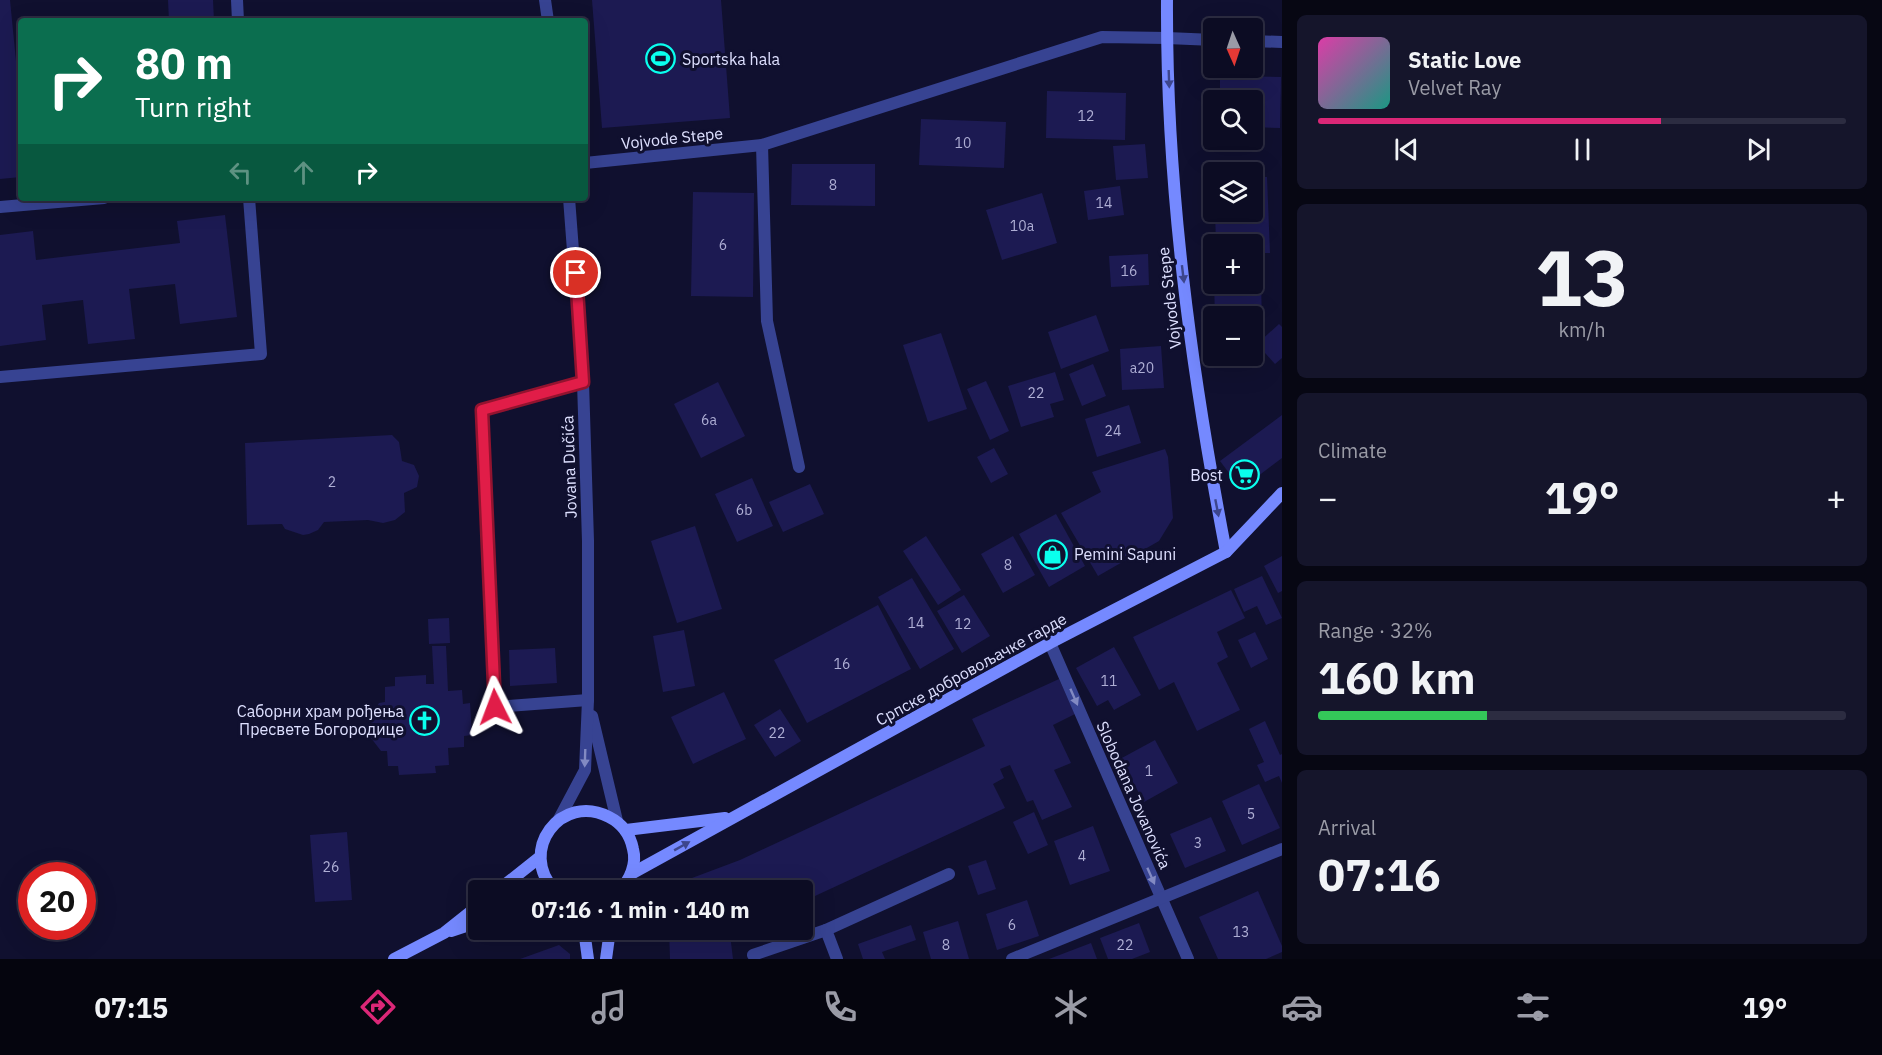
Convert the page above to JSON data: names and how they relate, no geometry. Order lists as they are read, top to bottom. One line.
{"streets":{"main road":["Vojvode Stepe","Српске добровољачке гарде"],"street":["Jovana Dučića","Slobodana Jovanovića"]},"crossings":[["Vojvode Stepe","Српске добровољачке гарде"],["Српске добровољачке гарде","Slobodana Jovanovića"]],"one_way":["Vojvode Stepe","Slobodana Jovanovića"],"places":{"sports":["Sportska hala"],"supermarket":["Bost"],"shop":["Pemini Sapuni"],"church":["Саборни храм рођења Пресвете Богородице"]},"house_numbers":["12","10","8","14","10a","6","16","a20","22","6a","24","2","6b","8","14","12","16","11","22","1","5","3","4","26","6","13","8","22"],"north":"bottom","page":{"map_buttons":["+","−"],"turn":["80 m","Turn right"],"song":["Static Love","Velvet Ray"],"tile":[["13","km/h"],"Climate",["Range · 32%","160 km"],["Arrival","07:16"]],"heat":["−","19°","+"],"limit":"20","trip":"07:16 · 1 min · 140 m","tabs":["07:15","19°"]}}
